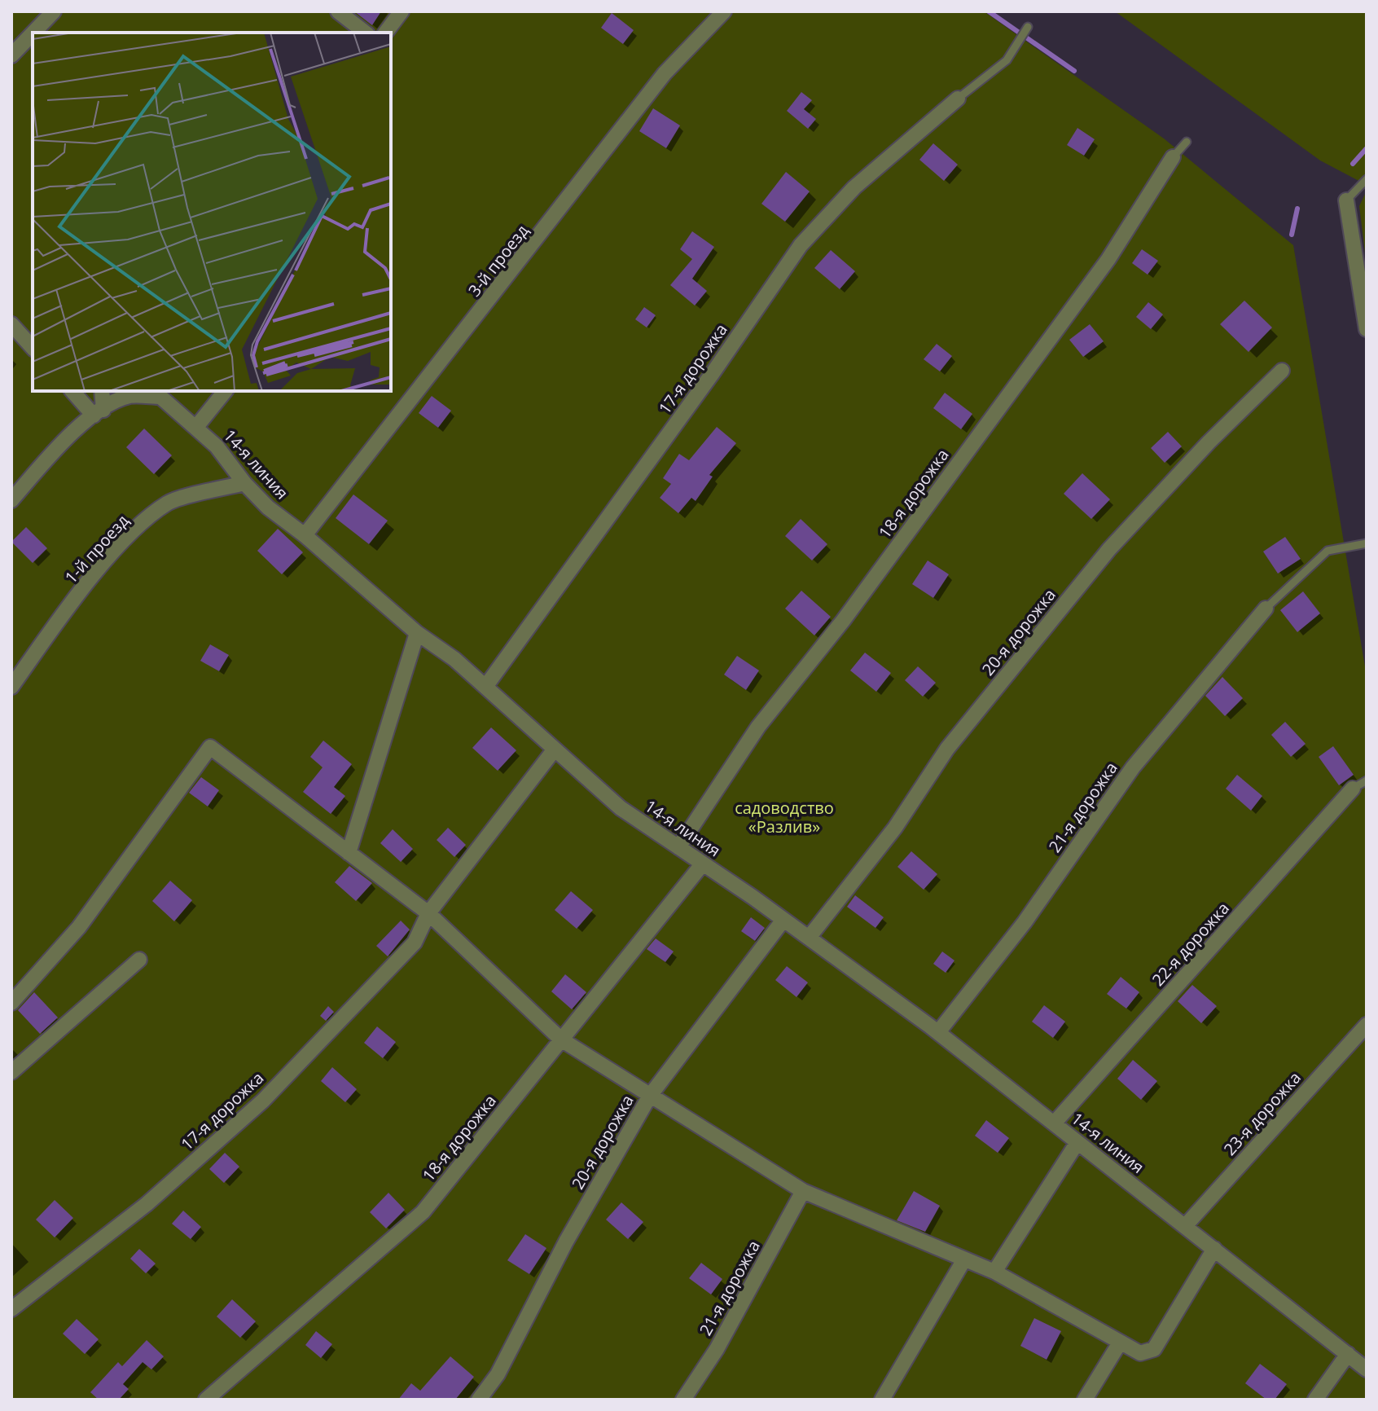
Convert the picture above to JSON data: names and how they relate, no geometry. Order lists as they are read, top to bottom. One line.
{"streets":{"street":["3-й проезд","17-я дорожка","14-я линия","18-я дорожка","1-й проезд","20-я дорожка","21-я дорожка","22-я дорожка","23-я дорожка"]},"crossings":[["3-й проезд","14-я линия"],["17-я дорожка","14-я линия"],["14-я линия","18-я дорожка"],["14-я линия","1-й проезд"],["14-я линия","20-я дорожка"],["14-я линия","21-я дорожка"],["14-я линия","22-я дорожка"],["14-я линия","23-я дорожка"]],"parks":["садоводство «Разлив»"]}
